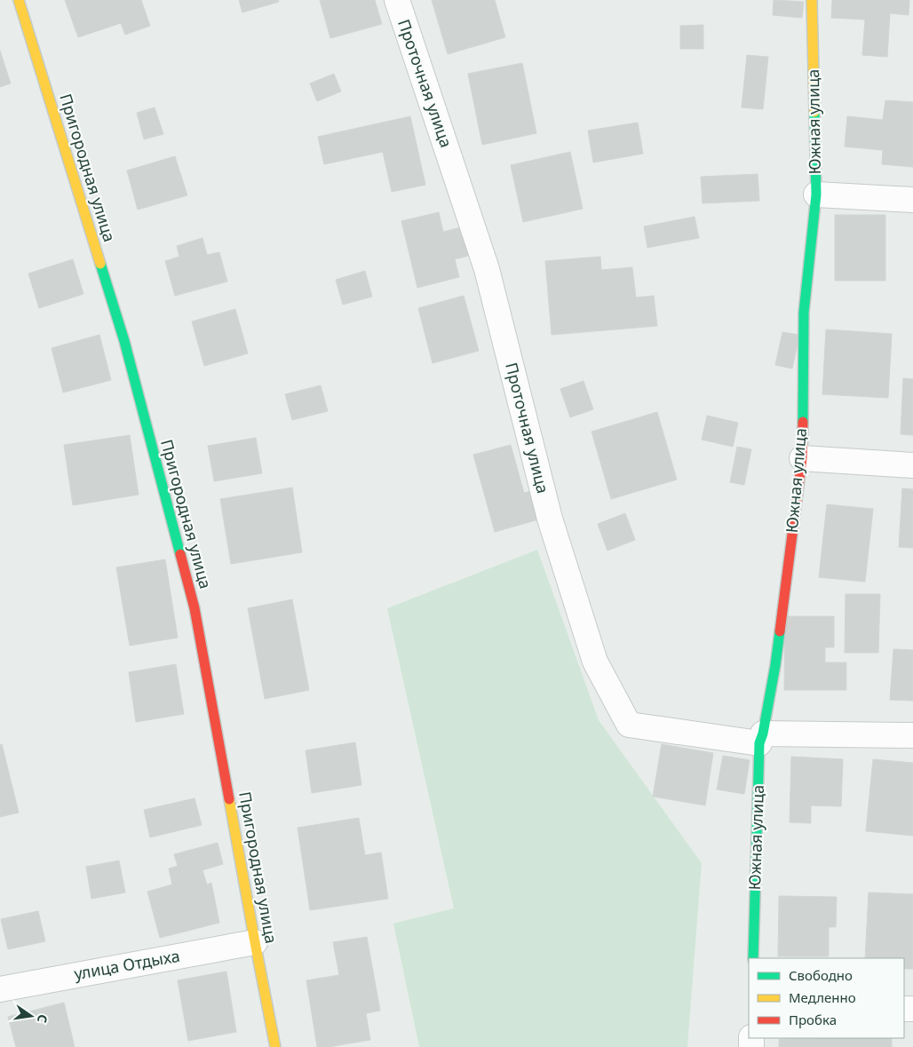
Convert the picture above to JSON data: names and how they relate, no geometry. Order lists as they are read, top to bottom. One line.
{"streets":{"street":["Проточная улица","Южная улица","Пригородная улица","улица Отдыха"]},"crossings":[["Проточная улица","Южная улица"],["Пригородная улица","улица Отдыха"]],"legend":["Свободно","Медленно","Пробка"],"north":"right"}
